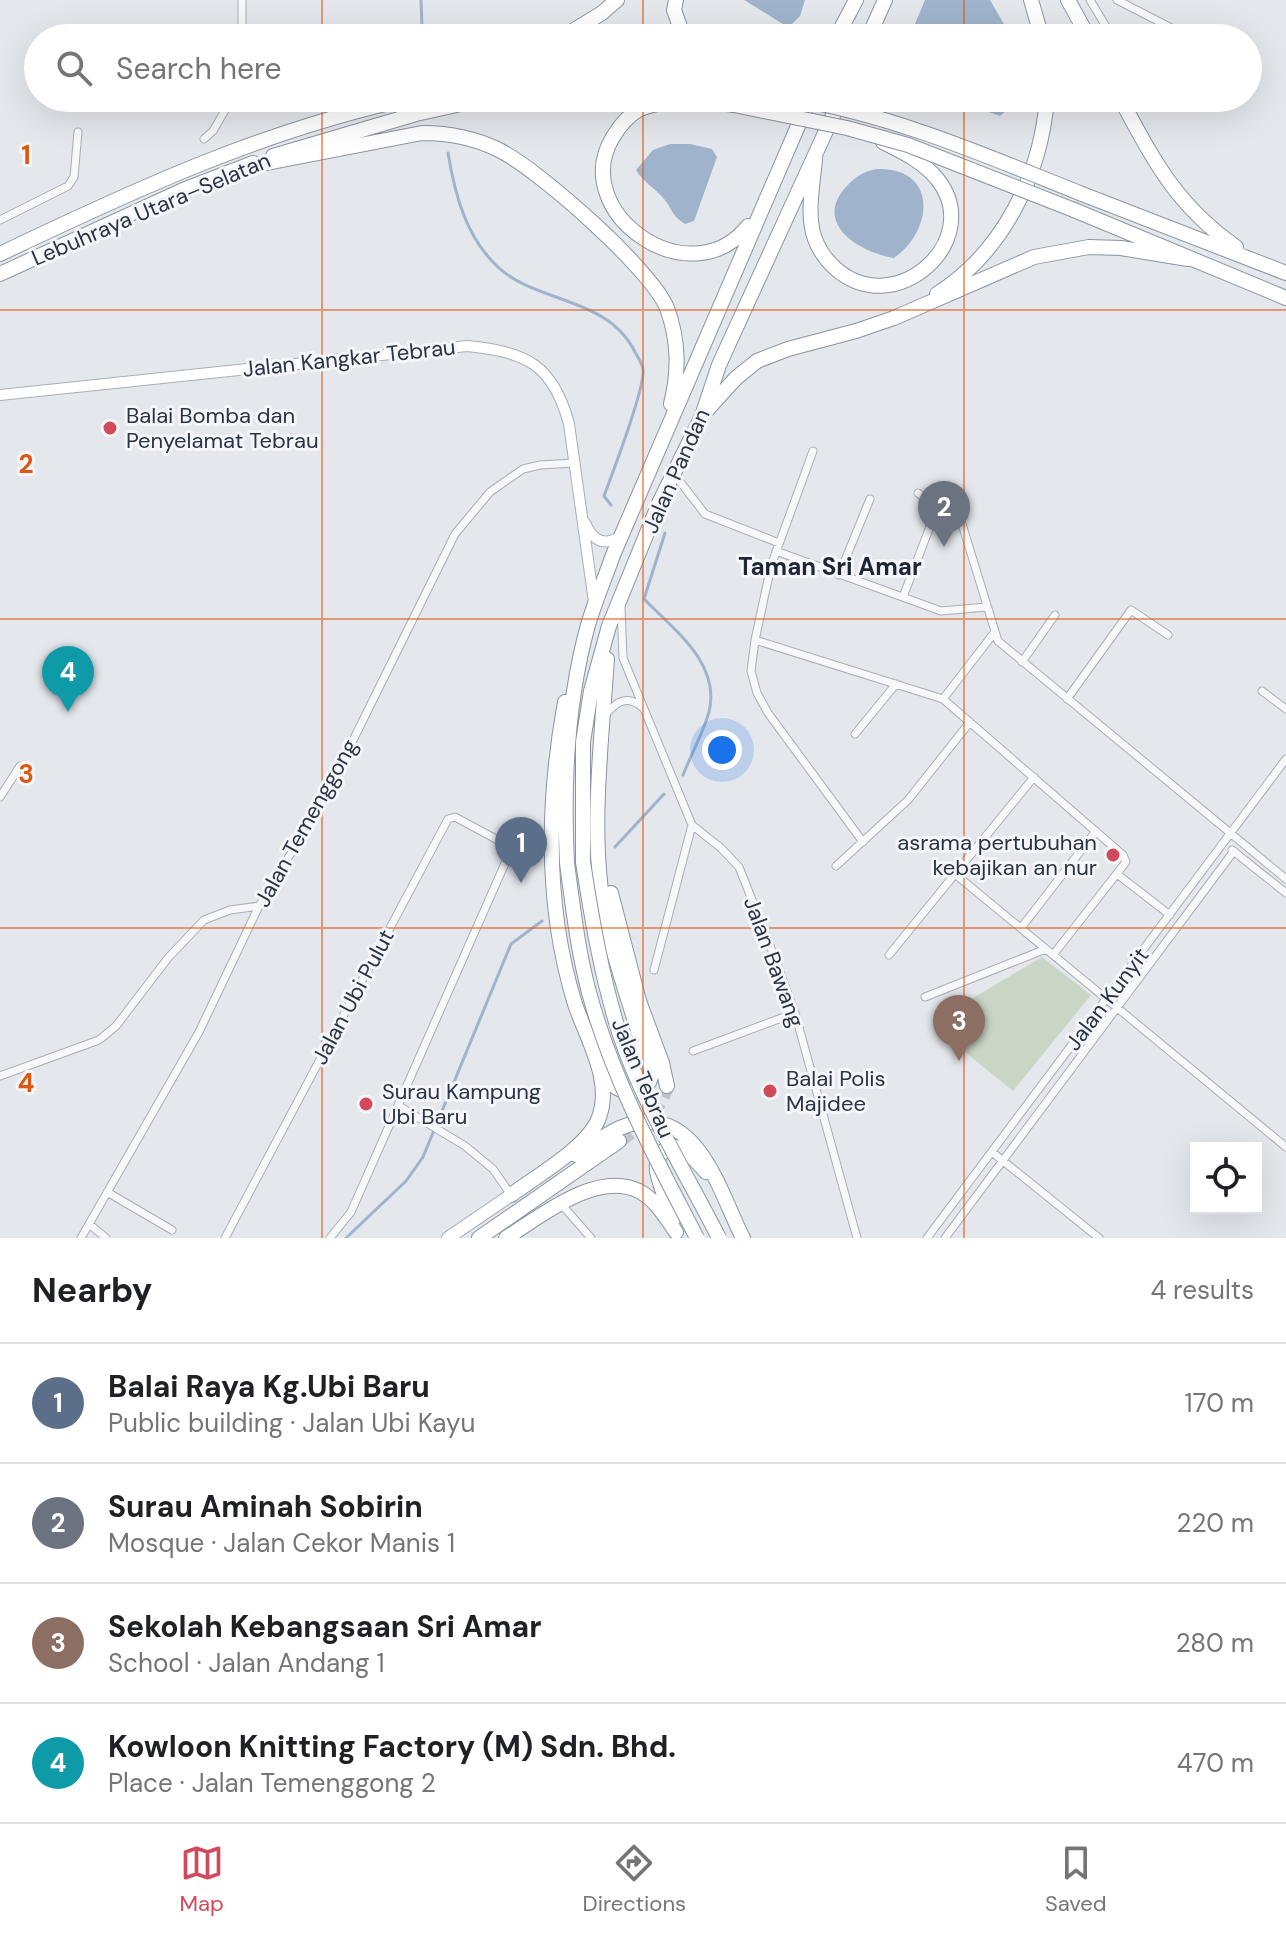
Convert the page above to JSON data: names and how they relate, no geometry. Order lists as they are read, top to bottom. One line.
{"streets":{"highway":["Lebuhraya Utara–Selatan","Jalan Pandan","Jalan Tebrau"],"street":["Jalan Kangkar Tebrau","Jalan Temenggong","Jalan Bawang","Jalan Ubi Pulut","Jalan Kunyit"]},"crossings":[["Jalan Kangkar Tebrau","Jalan Pandan"],["Jalan Kangkar Tebrau","Jalan Temenggong"],["Jalan Pandan","Jalan Bawang"],["Jalan Pandan","Jalan Tebrau"]],"districts":["Taman Sri Amar"],"places":["Balai Bomba dan Penyelamat Tebrau","asrama pertubuhan kebajikan an nur","Balai Polis Majidee","Surau Kampung Ubi Baru"],"page":{"search":"Search here","pins":["2","4","1","3"],"heading":["Nearby","4 results"],"list":[{"mark":"1","name":"Balai Raya Kg.Ubi Baru","note":"Public building · Jalan Ubi Kayu","value":"170 m"},{"mark":"2","name":"Surau Aminah Sobirin","note":"Mosque · Jalan Cekor Manis 1","value":"220 m"},{"mark":"3","name":"Sekolah Kebangsaan Sri Amar","note":"School · Jalan Andang 1","value":"280 m"},{"mark":"4","name":"Kowloon Knitting Factory (M) Sdn. Bhd.","note":"Place · Jalan Temenggong 2","value":"470 m"}],"nav":["Map","Directions","Saved"]},"grid":{"rows":["1","2","3","4"]}}
